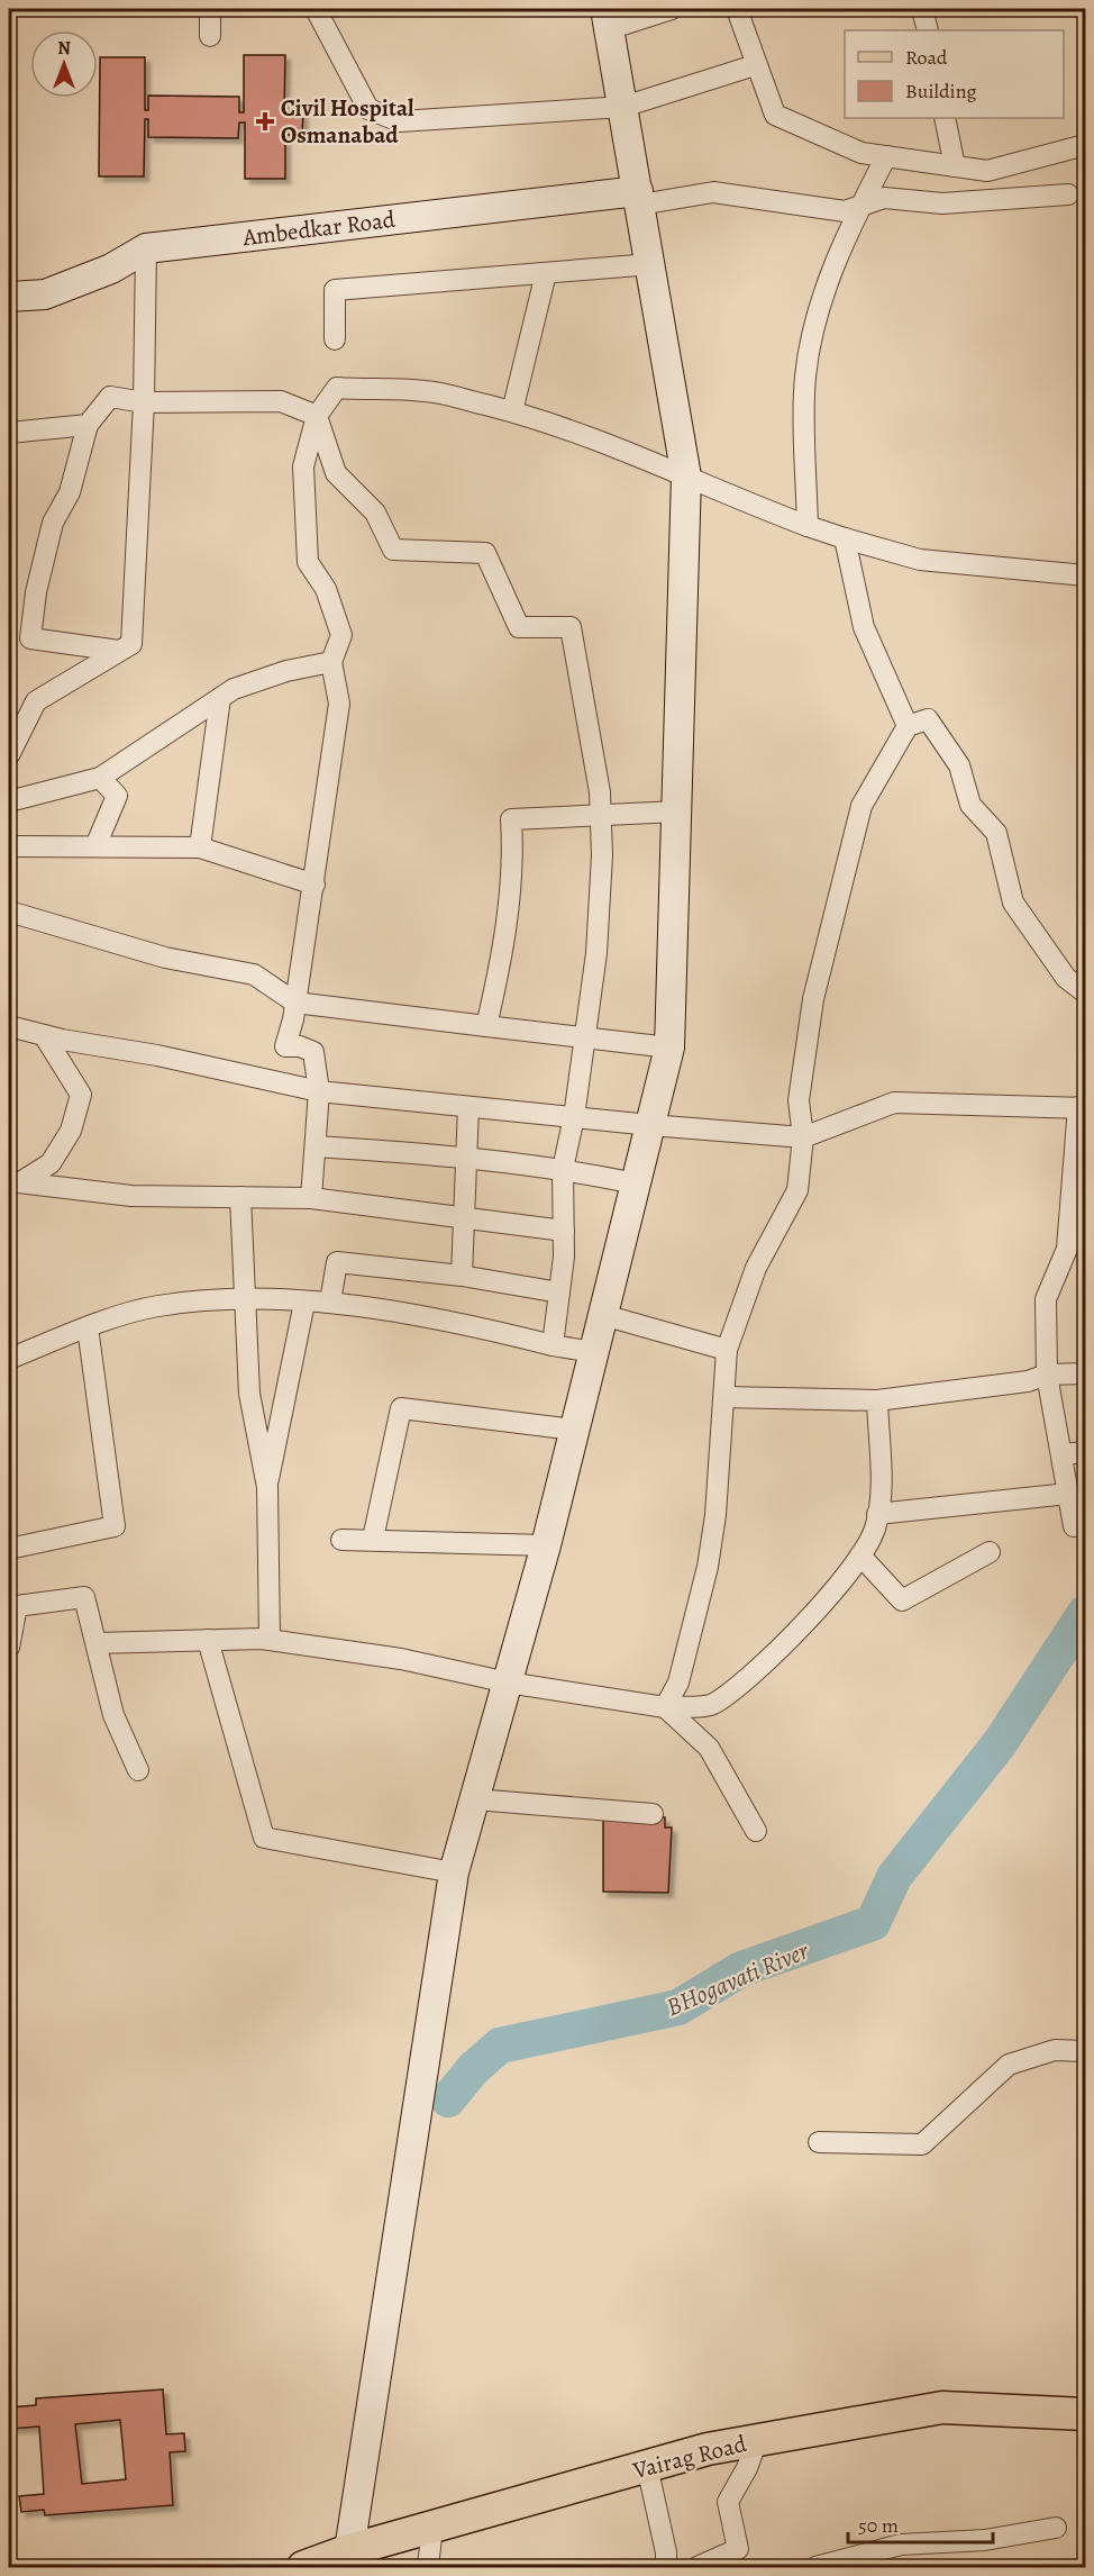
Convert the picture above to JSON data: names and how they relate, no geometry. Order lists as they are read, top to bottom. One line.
{"streets":{"main road":["Vairag Road"],"street":["Ambedkar Road"]},"water":["BHogavati River"],"places":{"health":["Civil Hospital Osmanabad"]},"legend":["Road","Building"],"scale_bar":"50 m","north":"top"}
